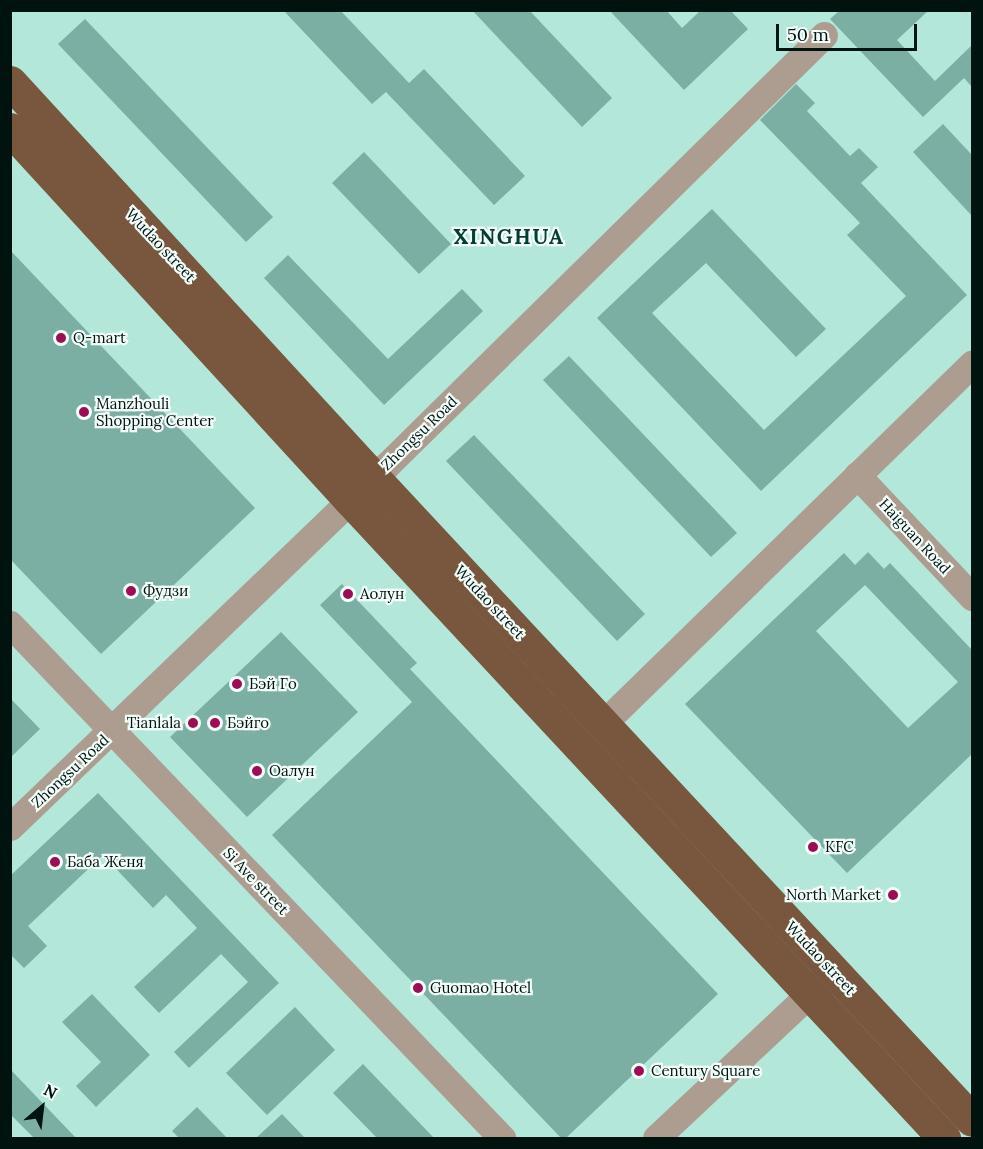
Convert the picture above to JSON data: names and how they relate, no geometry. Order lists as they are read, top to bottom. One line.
{"streets":{"highway":["Wudao street"],"street":["Zhongsu Road","Haiguan Road","Si Ave street"]},"crossings":[["Wudao street","Zhongsu Road"],["Zhongsu Road","Si Ave street"]],"districts":["XINGHUA"],"places":["Q-mart","Manzhouli Shopping Center","Фудзи","Аолун","Бэй Го","Tianlala","Бэйго","Оалун","KFC","Баба Женя","North Market","Guomao Hotel","Century Square"],"scale_bar":"50 m","north":"top right"}
